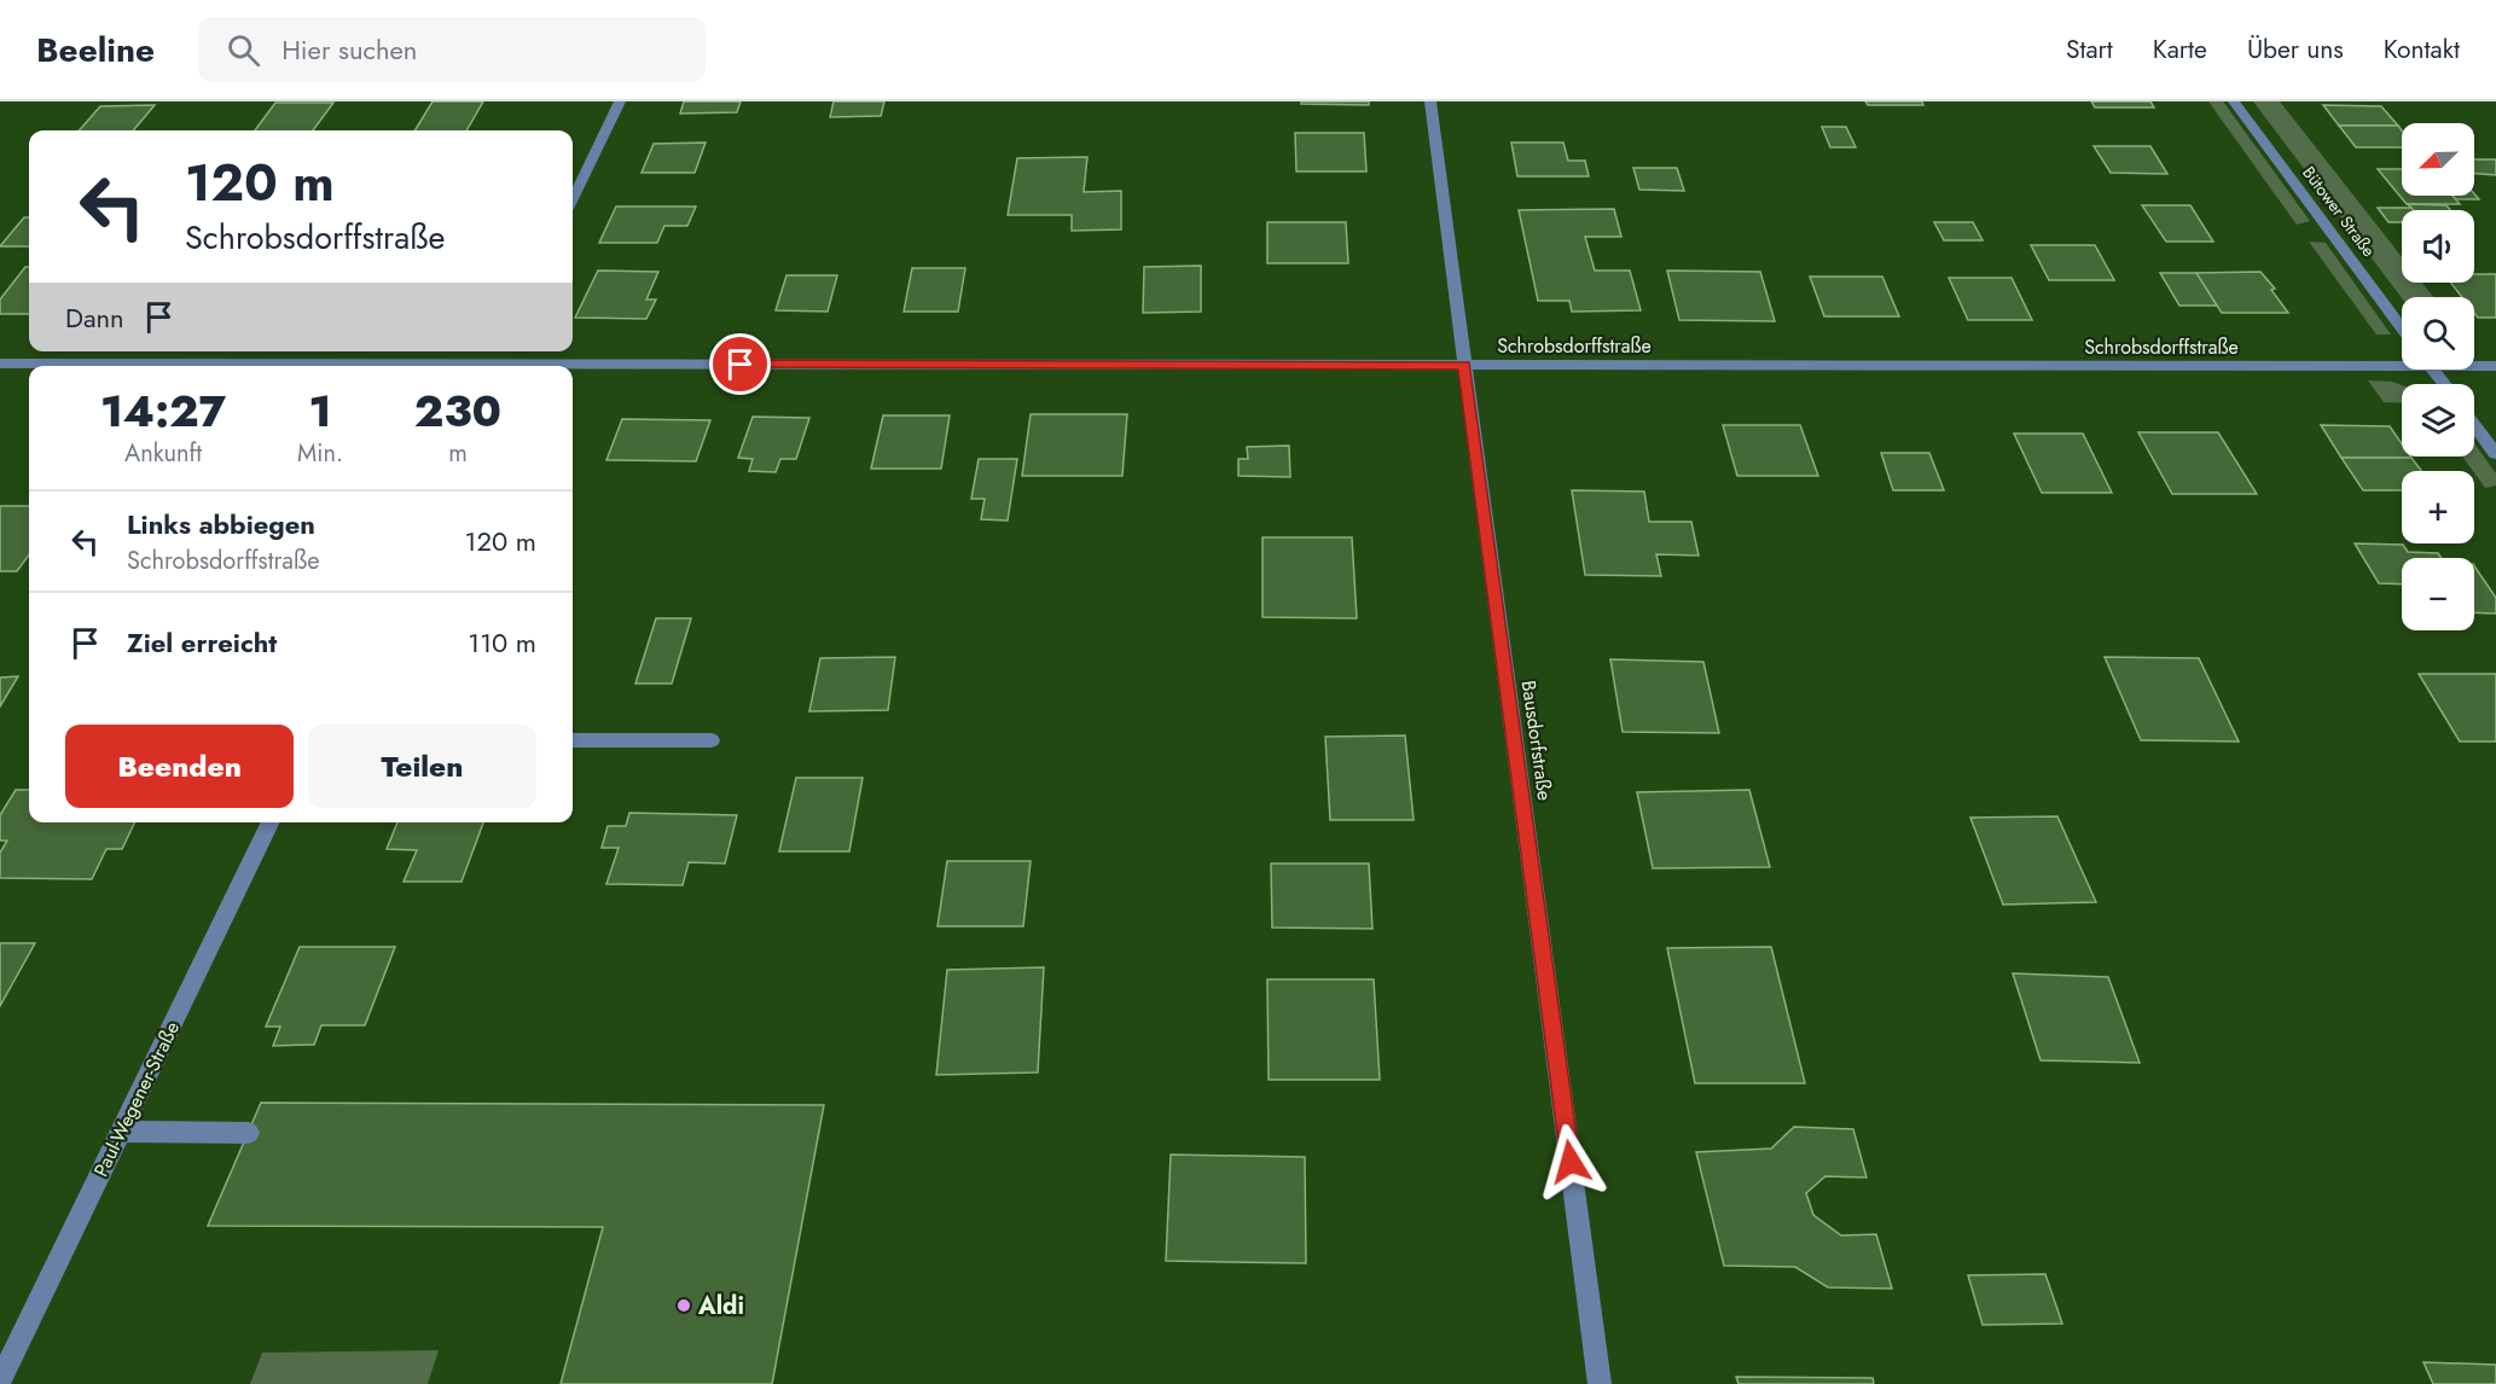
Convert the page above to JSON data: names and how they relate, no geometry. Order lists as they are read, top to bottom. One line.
{"streets":{"street":["Bütower Straße","Schrobsdorffstraße","Bausdorfstraße","Paul-Wegener-Straße"]},"crossings":[["Schrobsdorffstraße","Bausdorfstraße"]],"places":["Aldi"],"north":"bottom left","page":{"header":"Beeline","search":"Hier suchen","nav":["Start","Karte","Über uns","Kontakt"],"map_buttons":["+","−"],"turn":["120 m","Schrobsdorffstraße"],"then":"Dann","eta":["14:27","Ankunft","1","Min.","230","m"],"list":[{"name":"Links abbiegen","note":"Schrobsdorffstraße","value":"120 m"},{"name":"Ziel erreicht","value":"110 m"}],"buttons":["Beenden","Teilen"]}}
